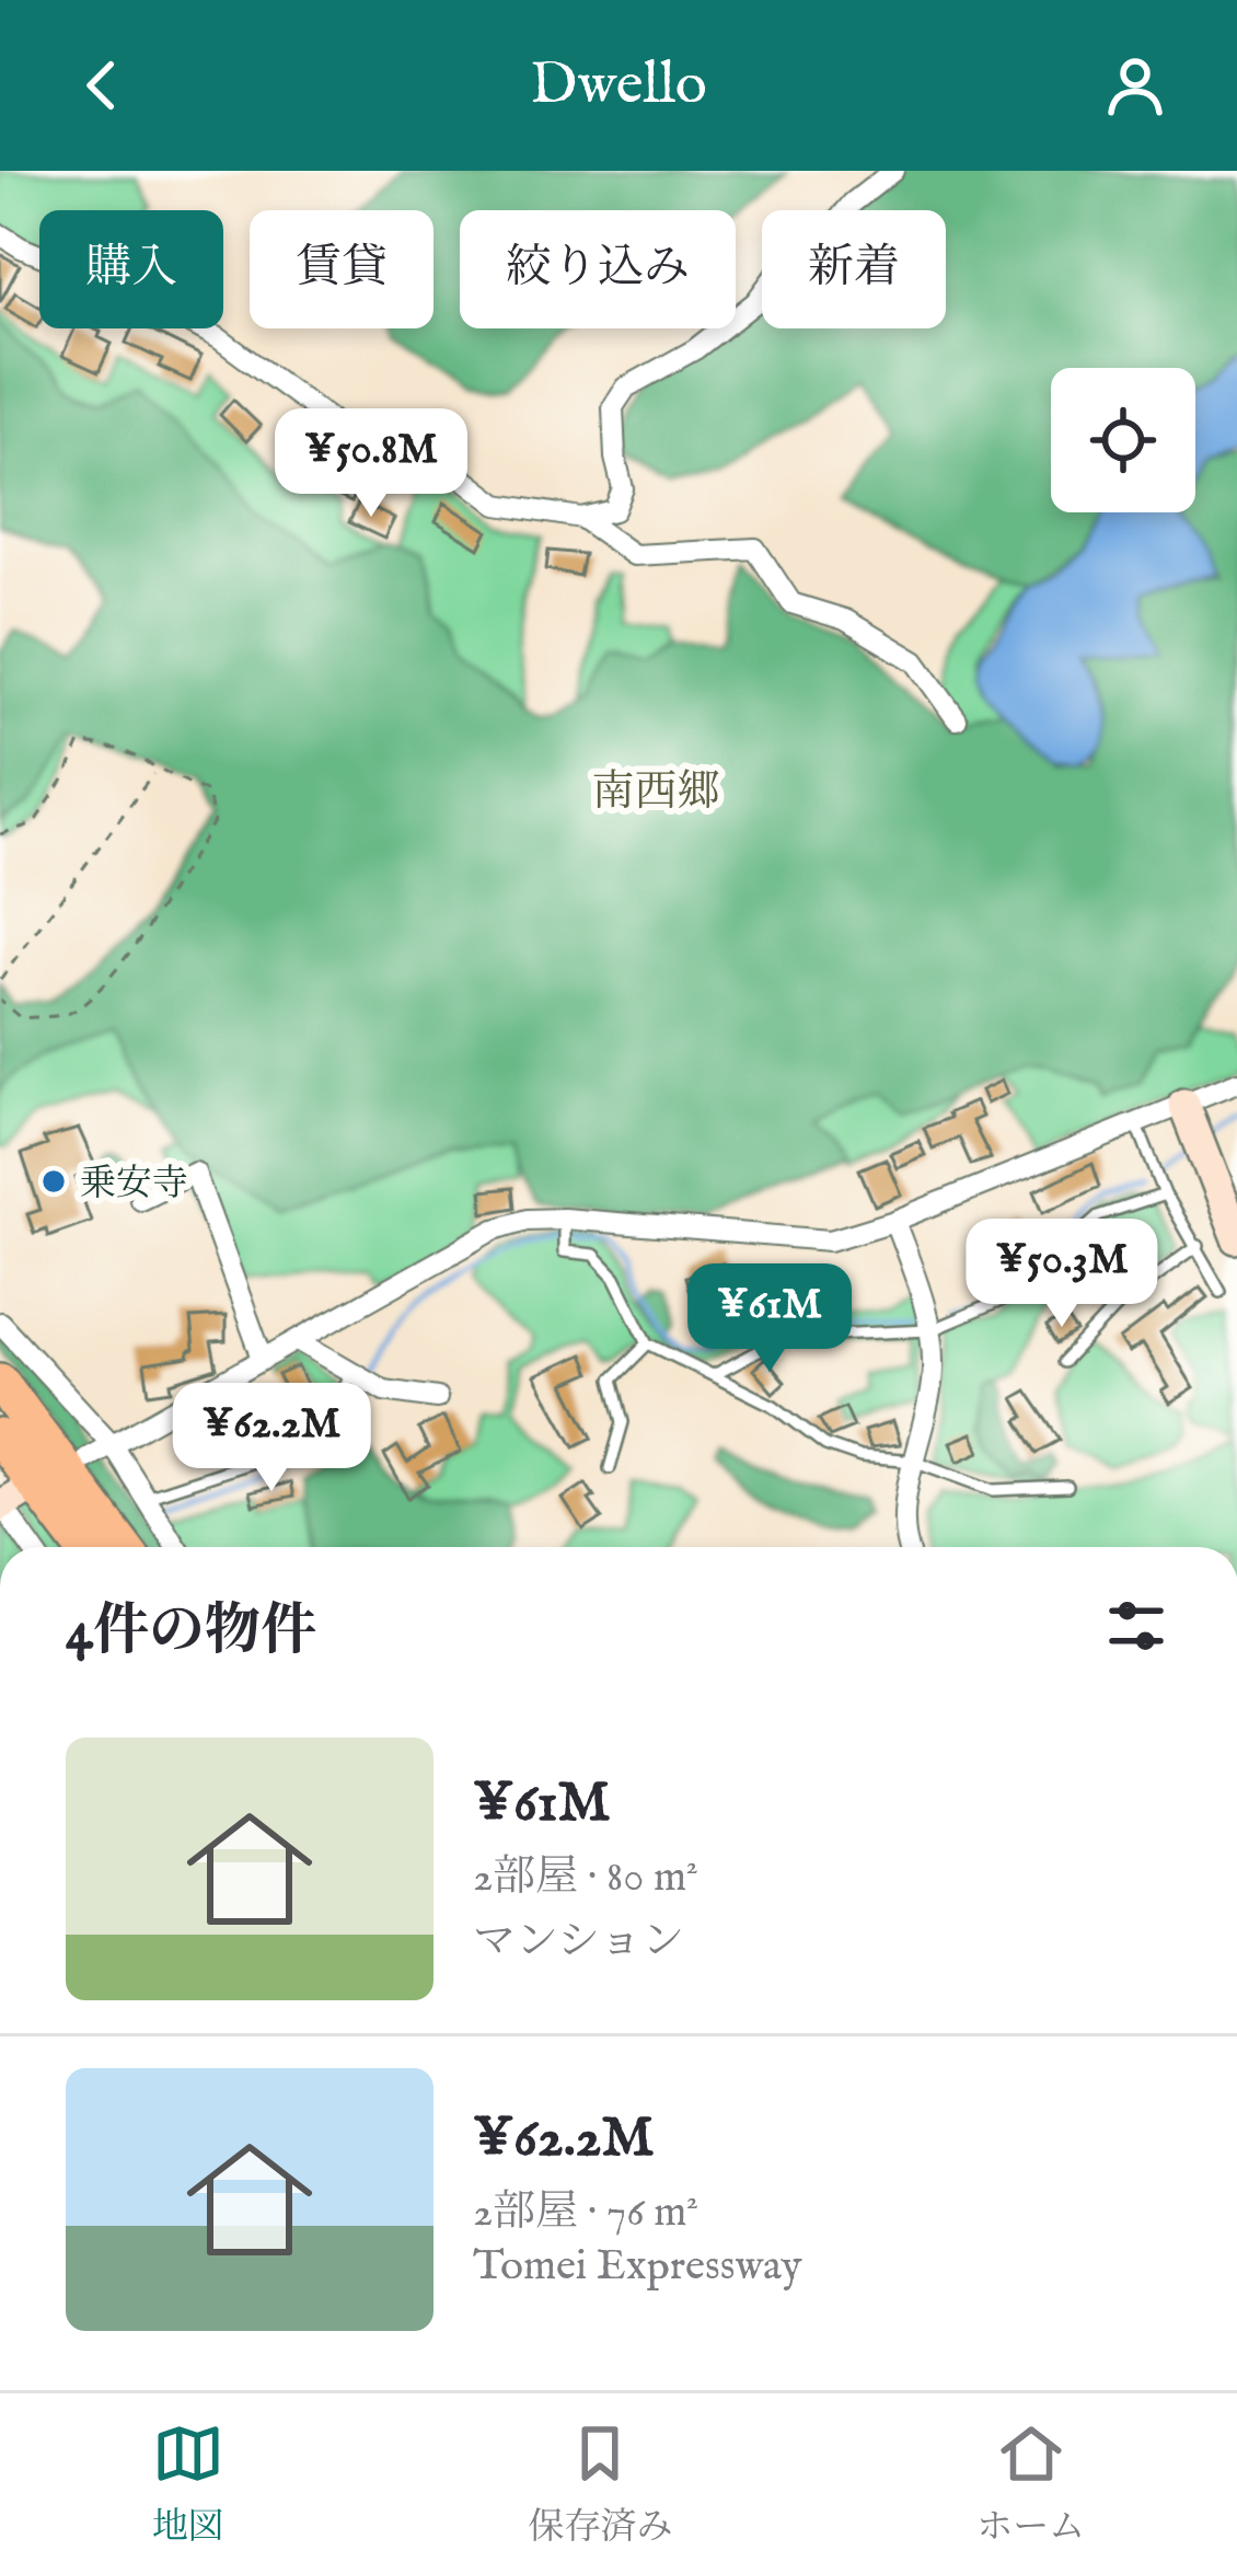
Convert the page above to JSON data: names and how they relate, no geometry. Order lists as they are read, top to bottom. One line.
{"districts":["南西郷"],"places":["乗安寺"],"page":{"header":"Dwello","chip":["購入","賃貸","絞り込み","新着"],"price":["¥50.8M","¥50.3M","¥61M","¥62.2M"],"heading":"4件の物件","list":[{"name":"¥61M","note":"2部屋 · 80 m² · マンション"},{"name":"¥62.2M","note":"2部屋 · 76 m² · Tomei Expressway"}],"tabs":["地図","保存済み","ホーム"]}}
